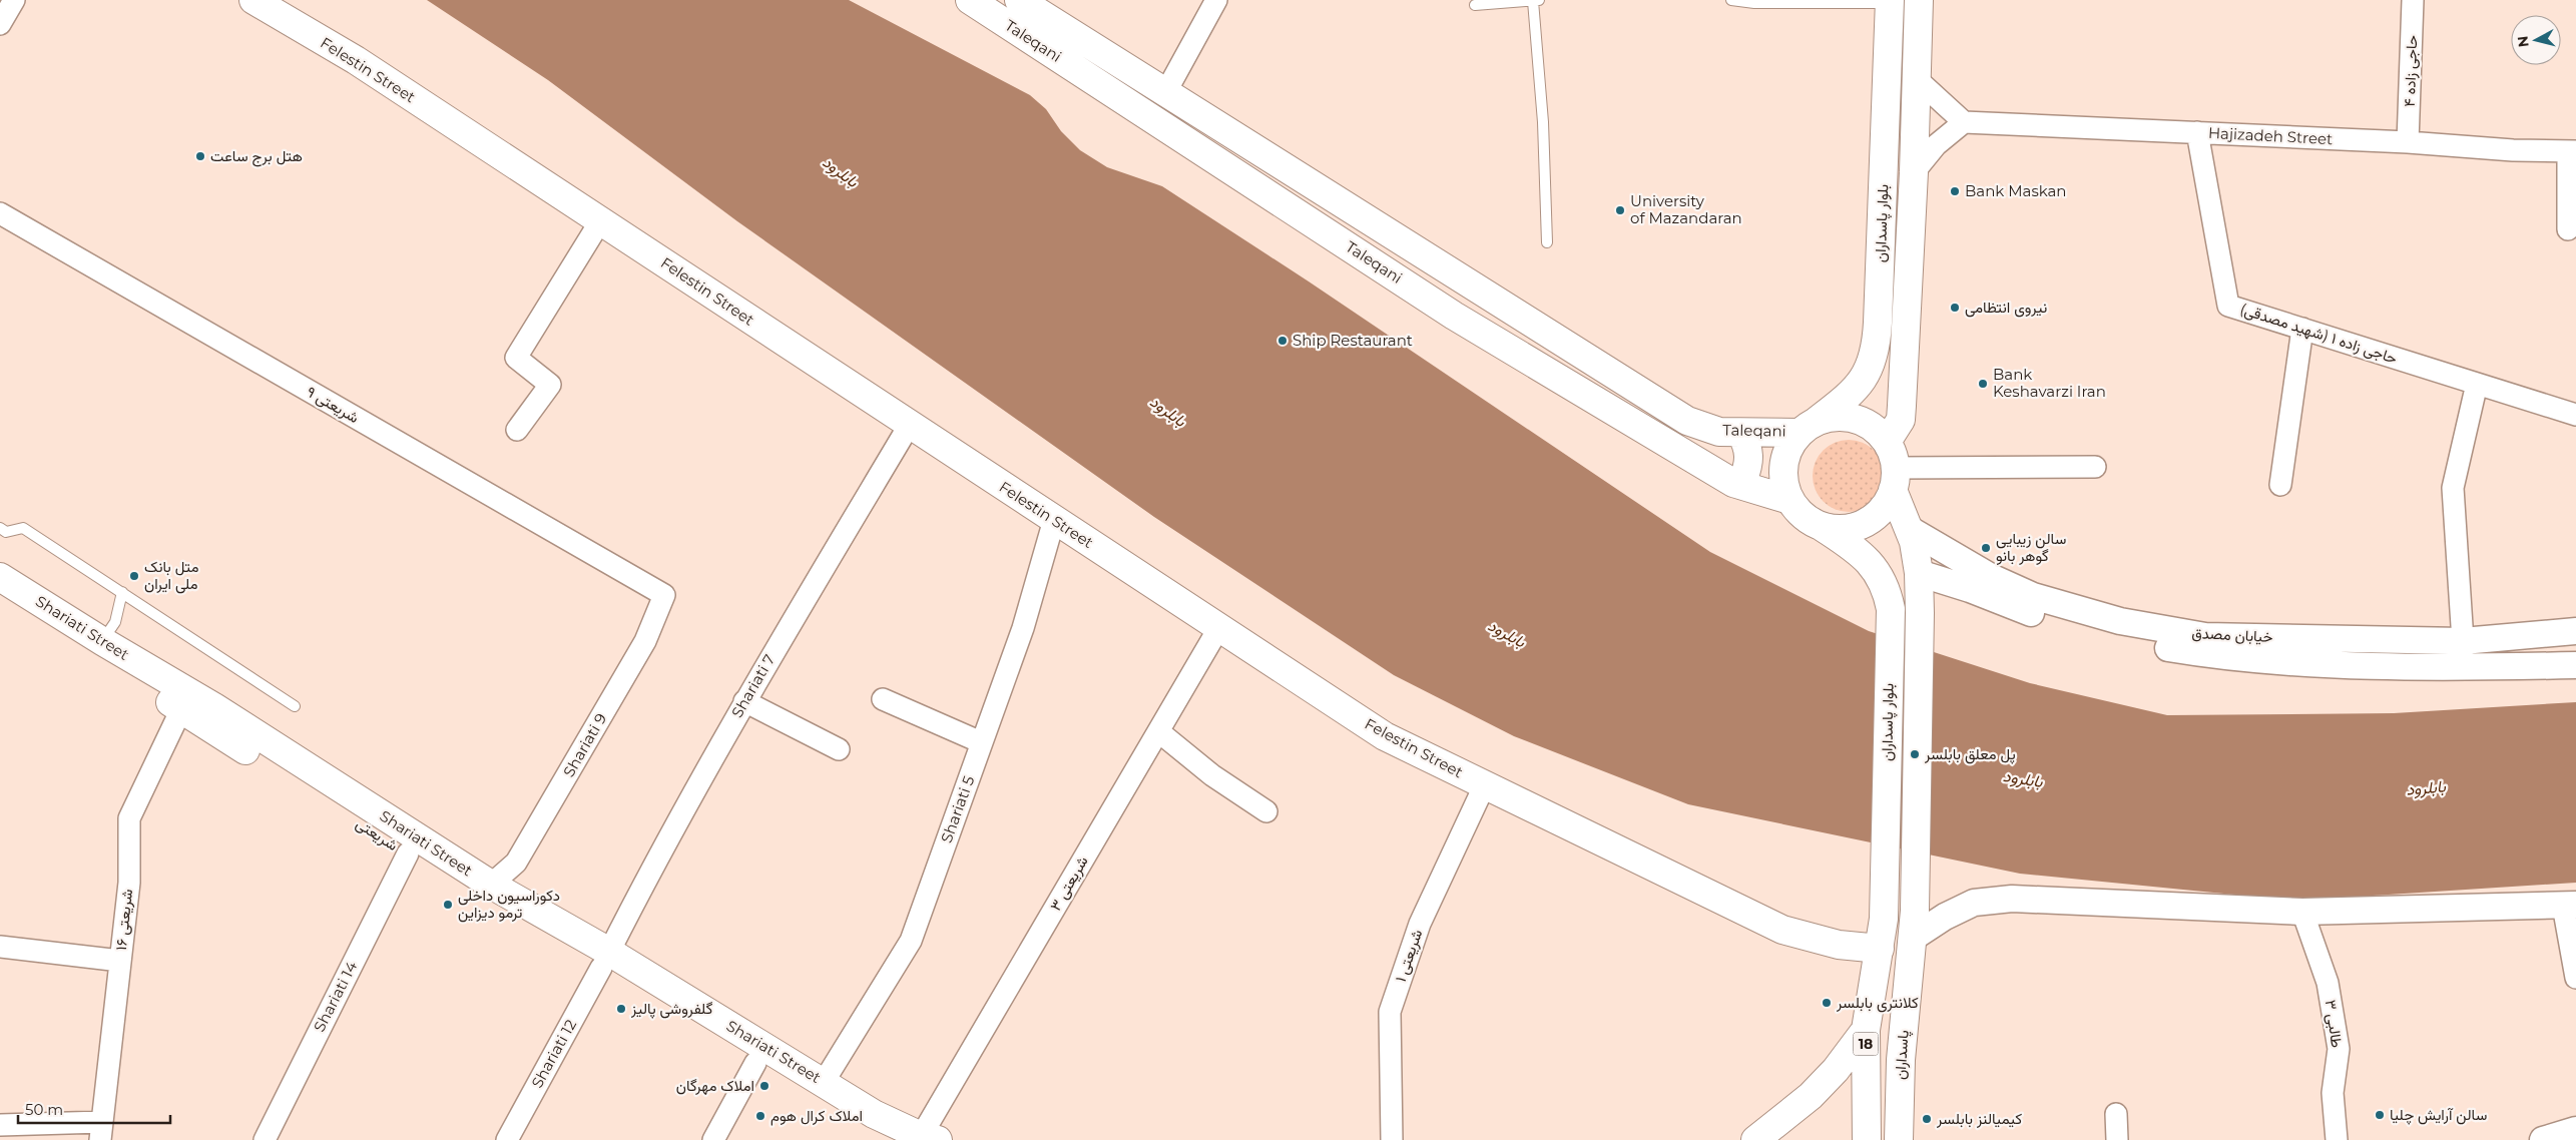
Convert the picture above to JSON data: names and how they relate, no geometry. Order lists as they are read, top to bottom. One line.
{"streets":{"main road":["Taleqani","Felestin Street","بلوار پاسداران","Shariati Street","شریعتی","18","پاسداران"],"street":["حاجی زاده ۴","Hajizadeh Street","حاجی زاده ۱ (شهید مصدقی)","خیابان مصدق","Shariati 7","Shariati 9","Shariati 5","شریعتی ۳","شریعتی ۱۶","شریعتی ۱","Shariati 14","طالبی ۳","Shariati 12"]},"crossings":[["Taleqani","بلوار پاسداران"],["Felestin Street","بلوار پاسداران"],["Felestin Street","Shariati 7"],["Felestin Street","Shariati 5"],["Felestin Street","شریعتی ۳"],["Felestin Street","شریعتی ۱"],["Felestin Street","18"],["حاجی زاده ۴","Hajizadeh Street"],["Hajizadeh Street","حاجی زاده ۱ (شهید مصدقی)"],["بلوار پاسداران","خیابان مصدق"],["بلوار پاسداران","18"],["بلوار پاسداران","پاسداران"],["Shariati Street","Shariati 7"],["Shariati Street","Shariati 9"],["Shariati Street","Shariati 5"],["Shariati Street","شریعتی"],["Shariati Street","شریعتی ۳"],["Shariati Street","Shariati 12"],["Shariati 7","شریعتی"],["Shariati 7","Shariati 12"],["شریعتی","شریعتی ۱۶"],["شریعتی","Shariati 14"],["شریعتی","Shariati 12"]],"water":["بابلرود"],"places":["هتل برج ساعت","Bank Maskan","University of Mazandaran","نیروی انتظامی","Ship Restaurant","Bank Keshavarzi Iran","سالن زیبایی گوهر بانو","متل بانک ملی ایران","پل معلق بابلسر","دکوراسیون داخلی ترمو دیزاین","کلانتری بابلسر","گلفروشی پالیز","املاک مهرگان","سالن آرایش چلیا","املاک کرال هوم","کیمیالنز بابلسر"],"scale_bar":"50 m","north":"left"}
